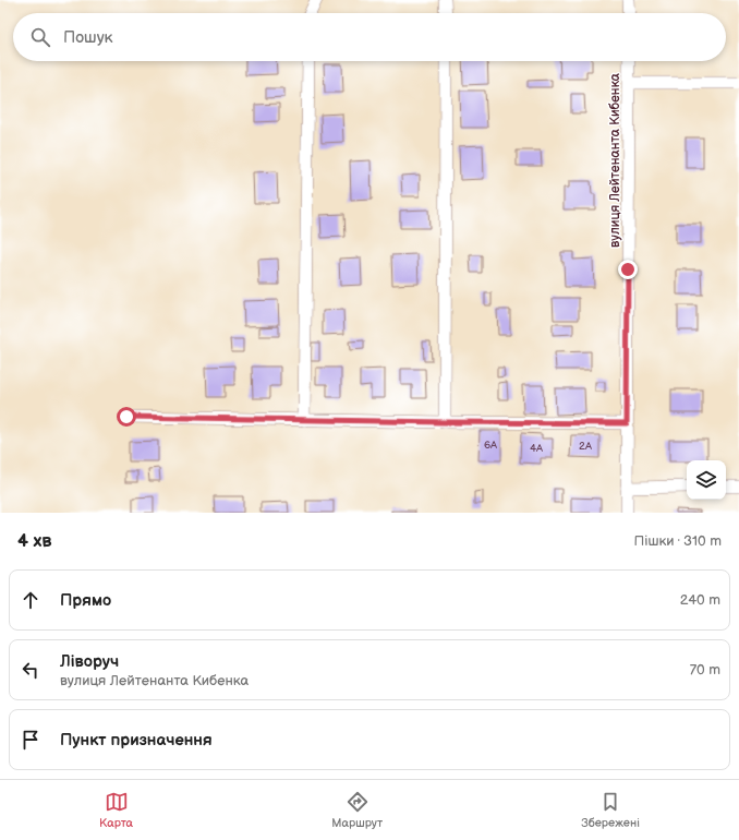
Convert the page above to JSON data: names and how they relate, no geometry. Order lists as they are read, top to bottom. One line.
{"streets":{"street":["вулиця Лейтенанта Кибенка"]},"house_numbers":["6А","2А","4А"],"page":{"search":"Пошук","heading":["4 хв","Пішки · 310 m"],"list":[["Прямо","240 m"],["Ліворуч","вулиця Лейтенанта Кибенка","70 m"],"Пункт призначення"],"nav":["Карта","Маршрут","Збережені"]}}
